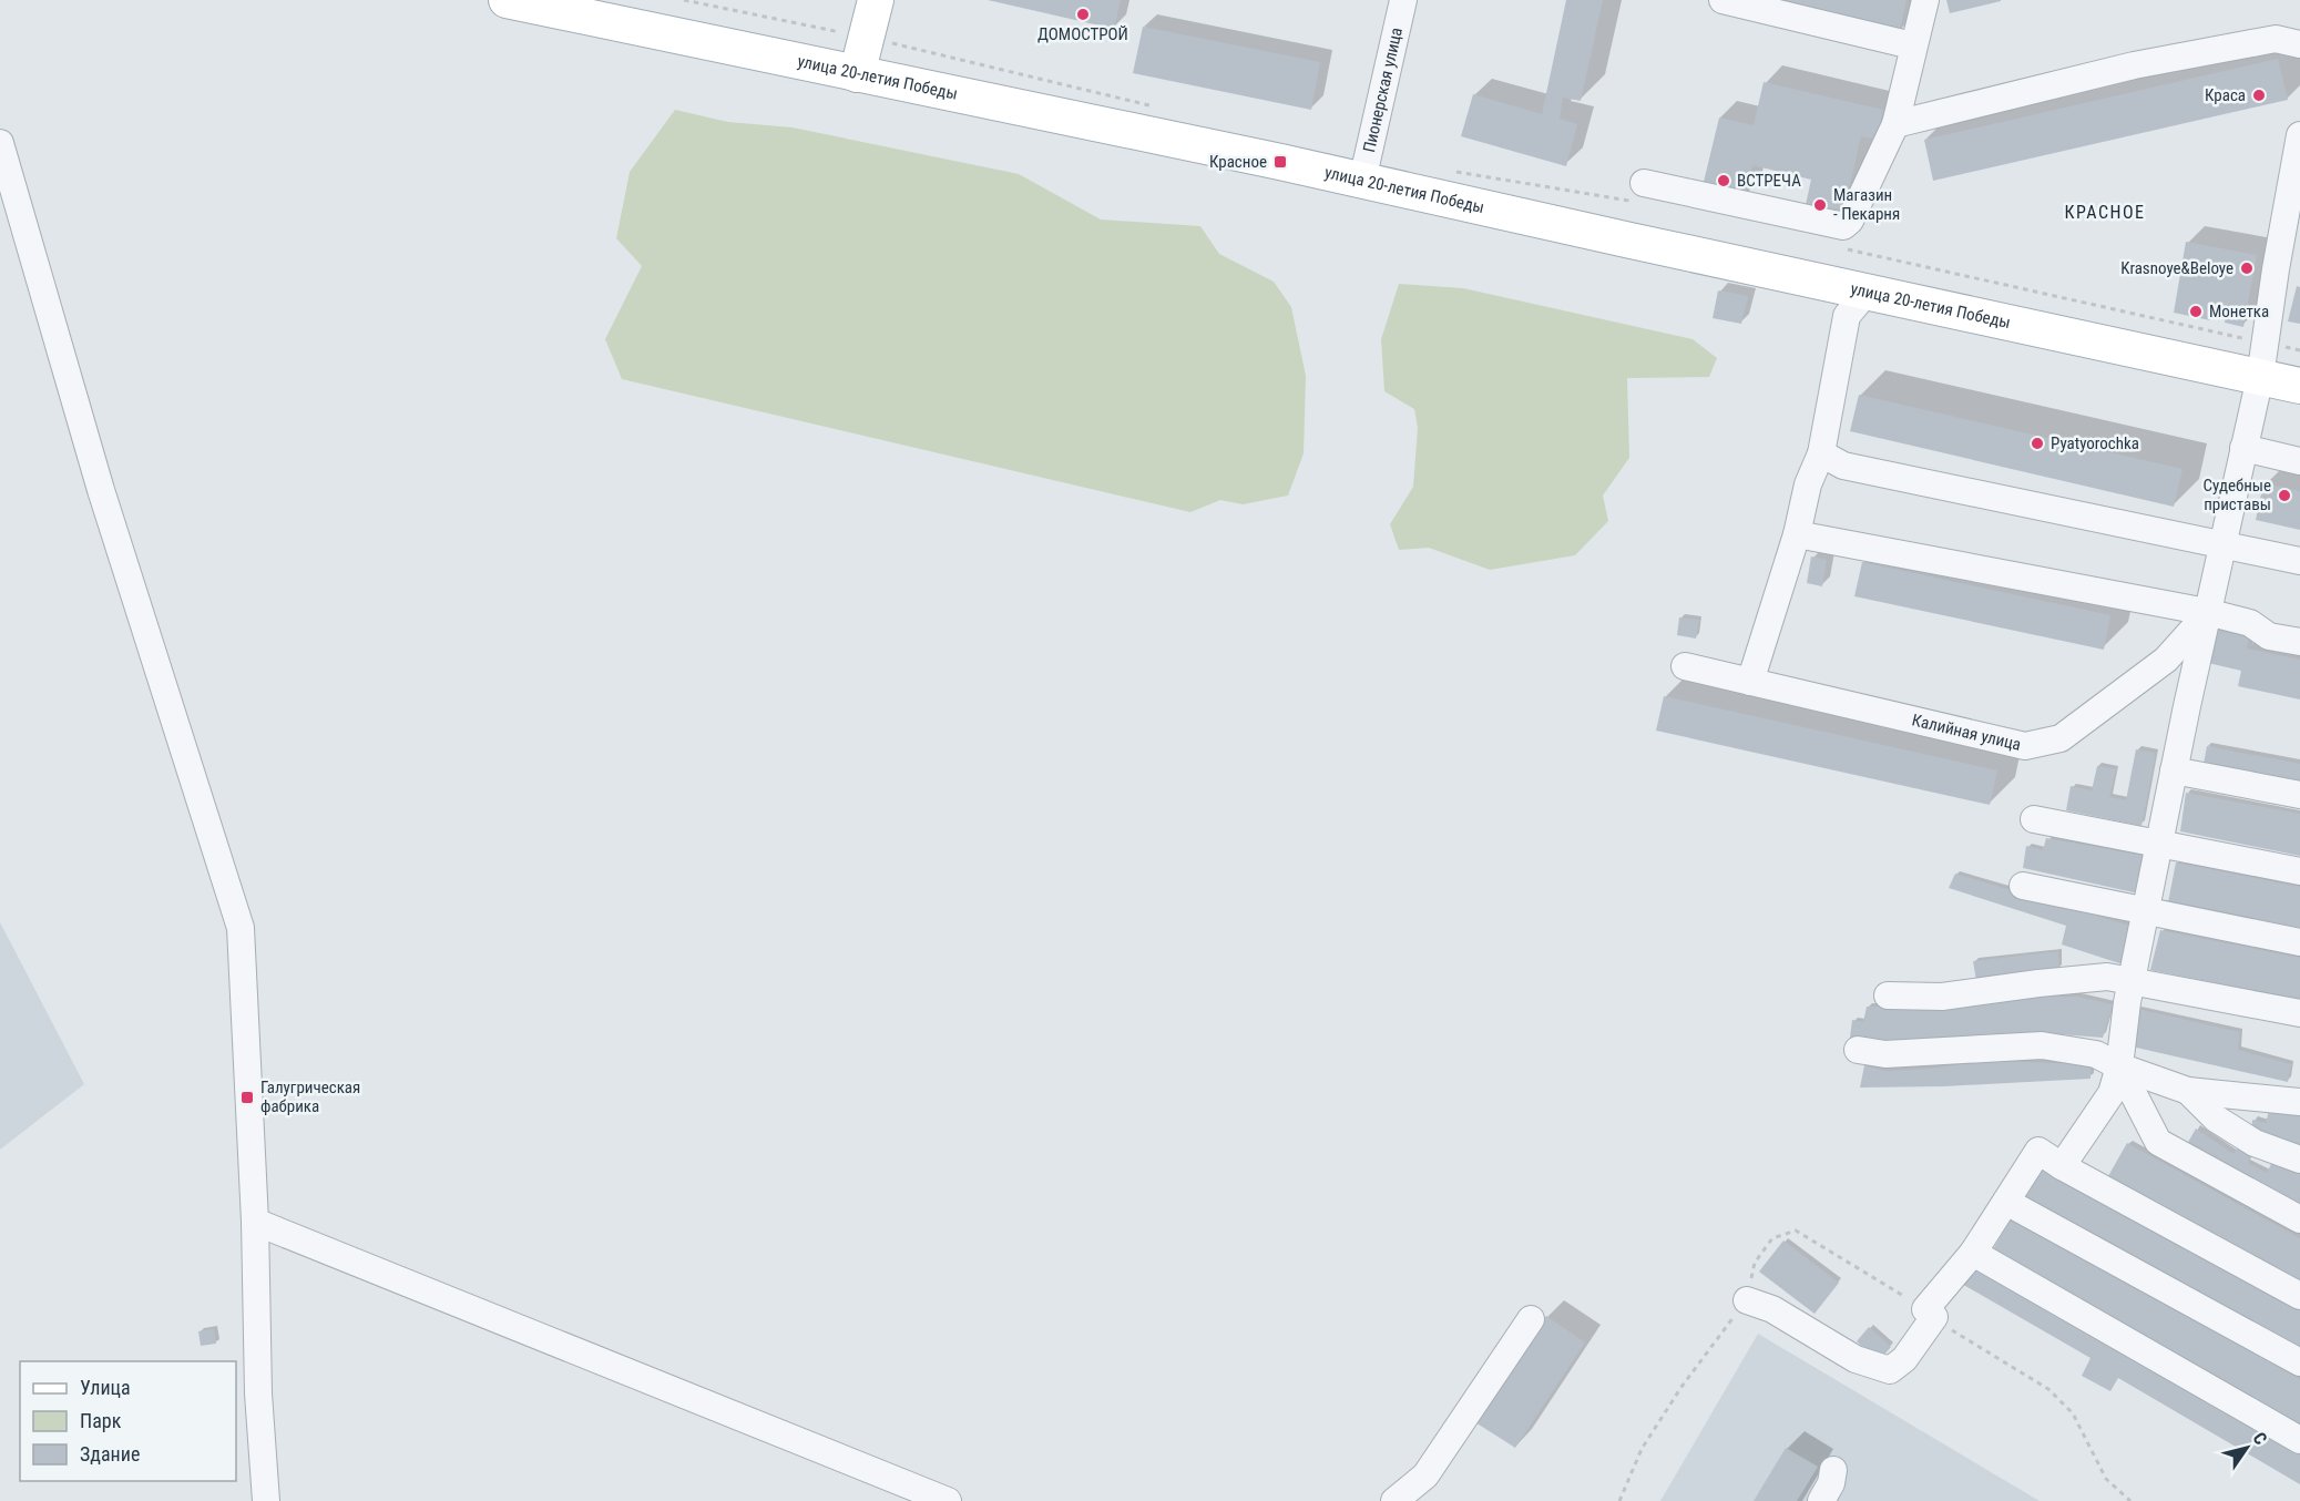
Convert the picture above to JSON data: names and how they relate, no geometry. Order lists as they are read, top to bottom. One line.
{"streets":{"main road":["улица 20-летия Победы"],"street":["Пионерская улица","Калийная улица"]},"crossings":[["улица 20-летия Победы","Пионерская улица"]],"districts":["КРАСНОЕ"],"places":{"other":["ДОМОСТРОЙ","Краса","ВСТРЕЧА","Магазин - Пекарня","Krasnoye&Beloye","Монетка","Pyatyorochka","Судебные приставы"],"transit":["Красное","Галугрическая фабрика"]},"legend":["Улица","Парк","Здание"],"north":"top right"}
